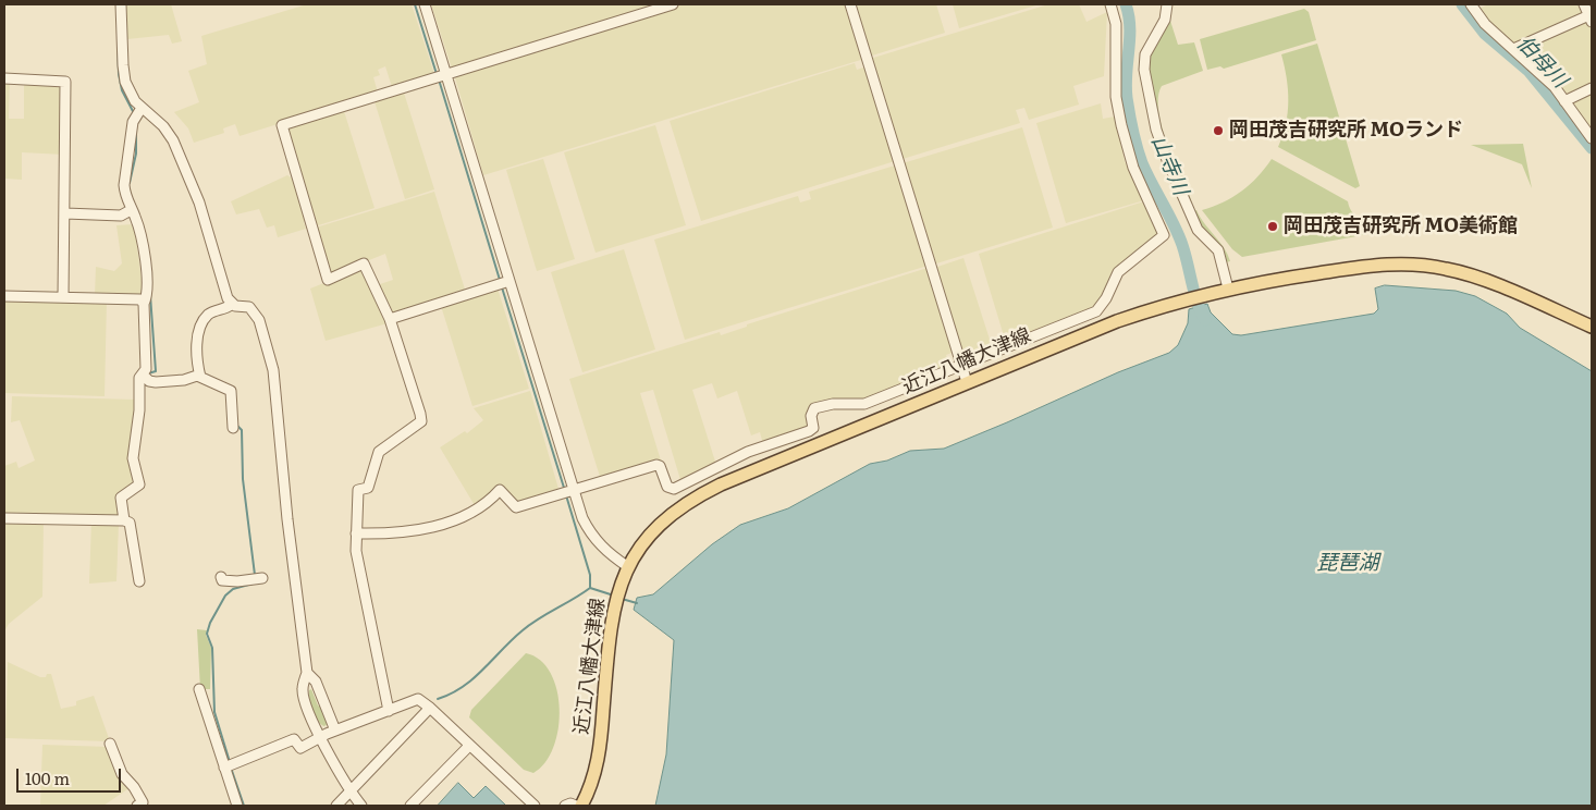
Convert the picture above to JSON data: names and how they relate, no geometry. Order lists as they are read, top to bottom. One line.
{"streets":{"main road":["近江八幡大津線"]},"water":["伯母川","山寺川","琵琶湖"],"places":["岡田茂吉研究所 MOランド","岡田茂吉研究所 MO美術館"],"scale_bar":"100 m"}
